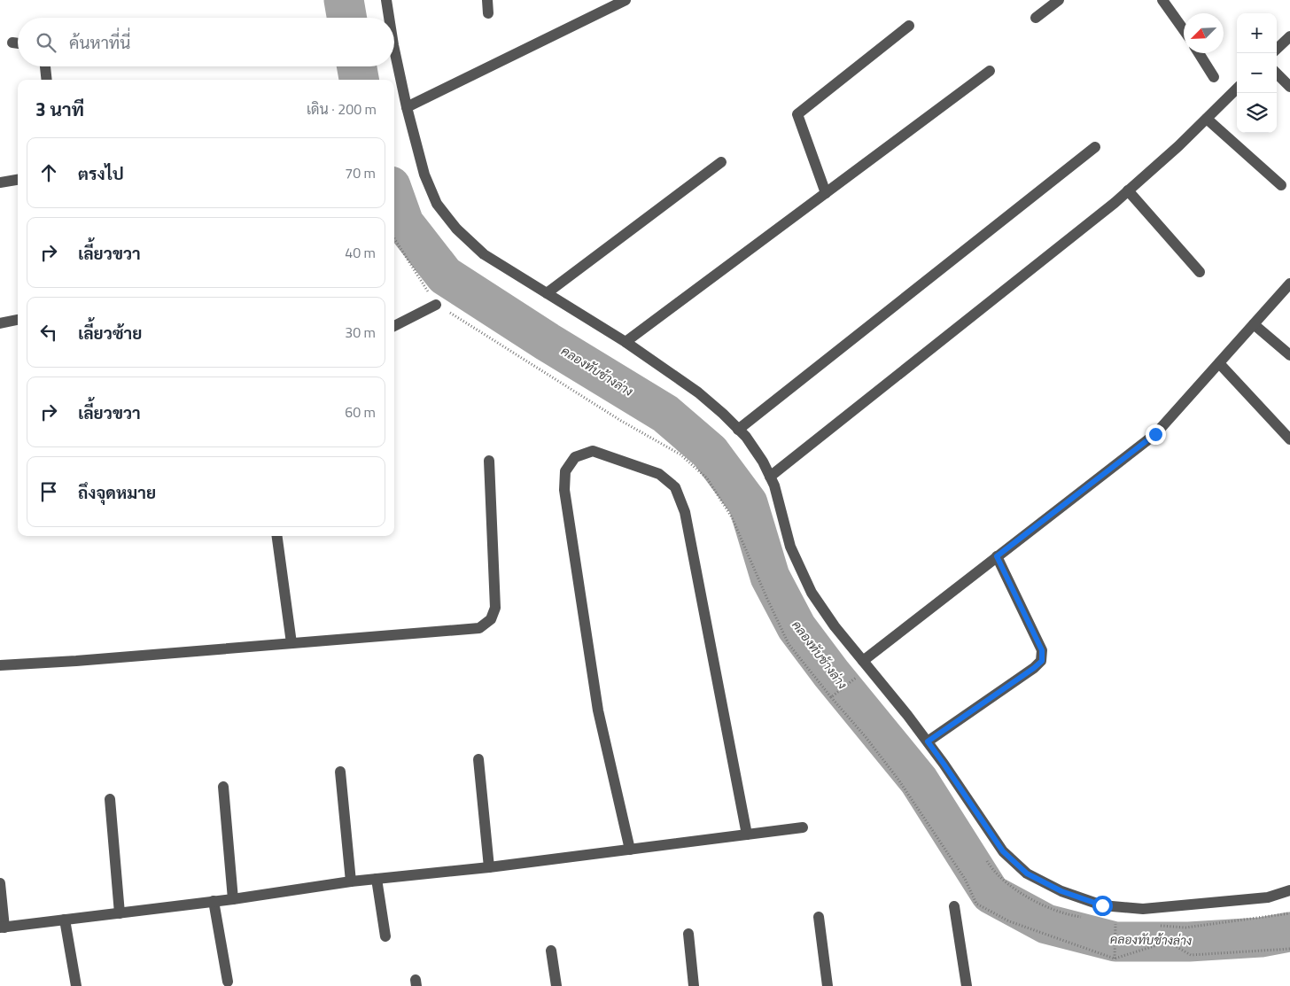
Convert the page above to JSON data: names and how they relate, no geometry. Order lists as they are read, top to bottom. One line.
{"water":["คลองทับช้างล่าง"],"north":"bottom left","page":{"map_buttons":["+","−"],"search":"ค้นหาที่นี่","heading":["3 นาที","เดิน · 200 m"],"list":[["ตรงไป","70 m"],["เลี้ยวขวา","40 m"],["เลี้ยวซ้าย","30 m"],["เลี้ยวขวา","60 m"],"ถึงจุดหมาย"]}}
